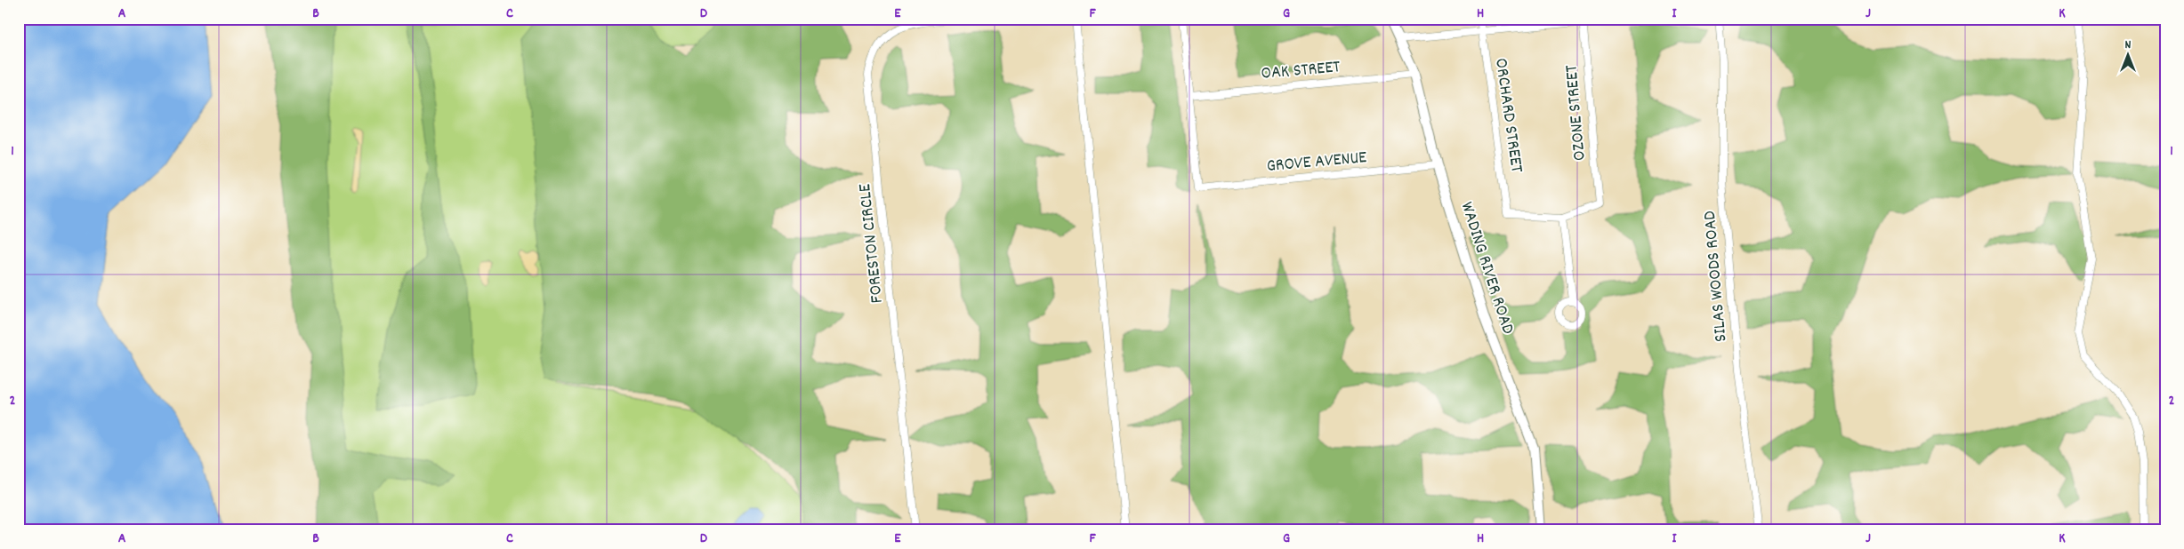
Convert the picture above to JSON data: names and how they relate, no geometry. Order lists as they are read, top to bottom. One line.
{"streets":{"main road":["WADING RIVER ROAD"],"street":["OAK STREET","OZONE STREET","ORCHARD STREET","GROVE AVENUE","FORESTON CIRCLE","SILAS WOODS ROAD"]},"crossings":[["OAK STREET","GROVE AVENUE"],["OAK STREET","WADING RIVER ROAD"],["OZONE STREET","ORCHARD STREET"],["GROVE AVENUE","WADING RIVER ROAD"]],"north":"top","grid":{"columns":["A","B","C","D","E","F","G","H","I","J","K"],"rows":["1","2"]}}
